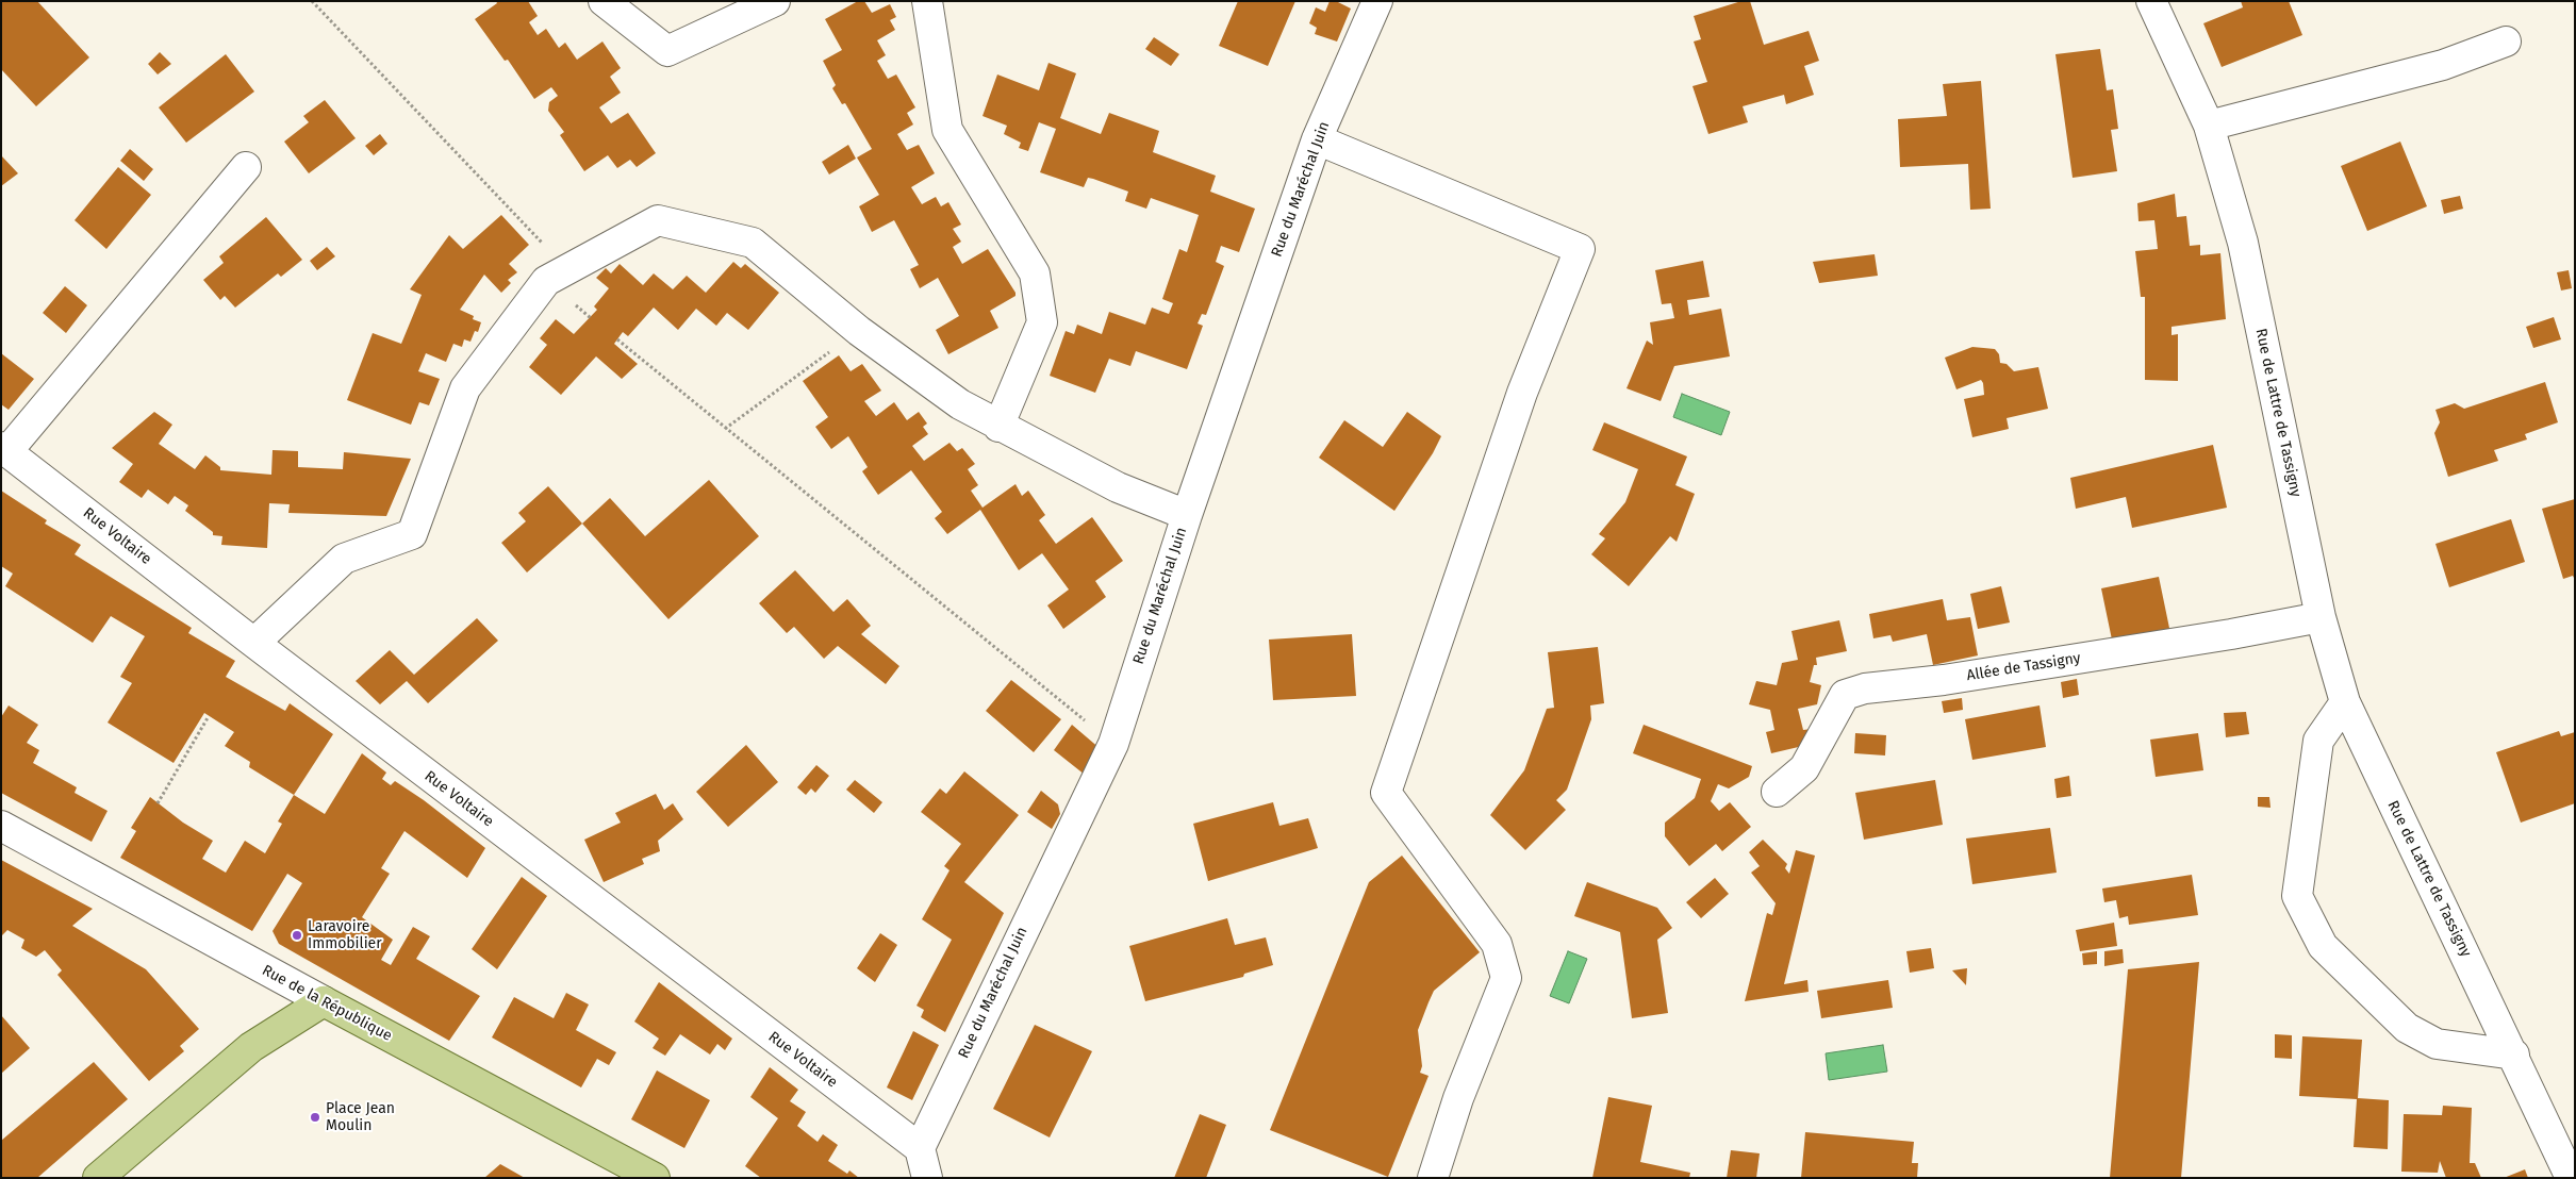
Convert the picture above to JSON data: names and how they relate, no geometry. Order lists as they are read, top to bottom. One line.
{"streets":{"main road":["Rue de la République"],"street":["Rue du Maréchal Juin","Rue de Lattre de Tassigny","Rue Voltaire","Allée de Tassigny"]},"crossings":[["Rue du Maréchal Juin","Rue Voltaire"],["Rue de Lattre de Tassigny","Allée de Tassigny"]],"places":["Laravoire Immobilier","Place Jean Moulin"]}
